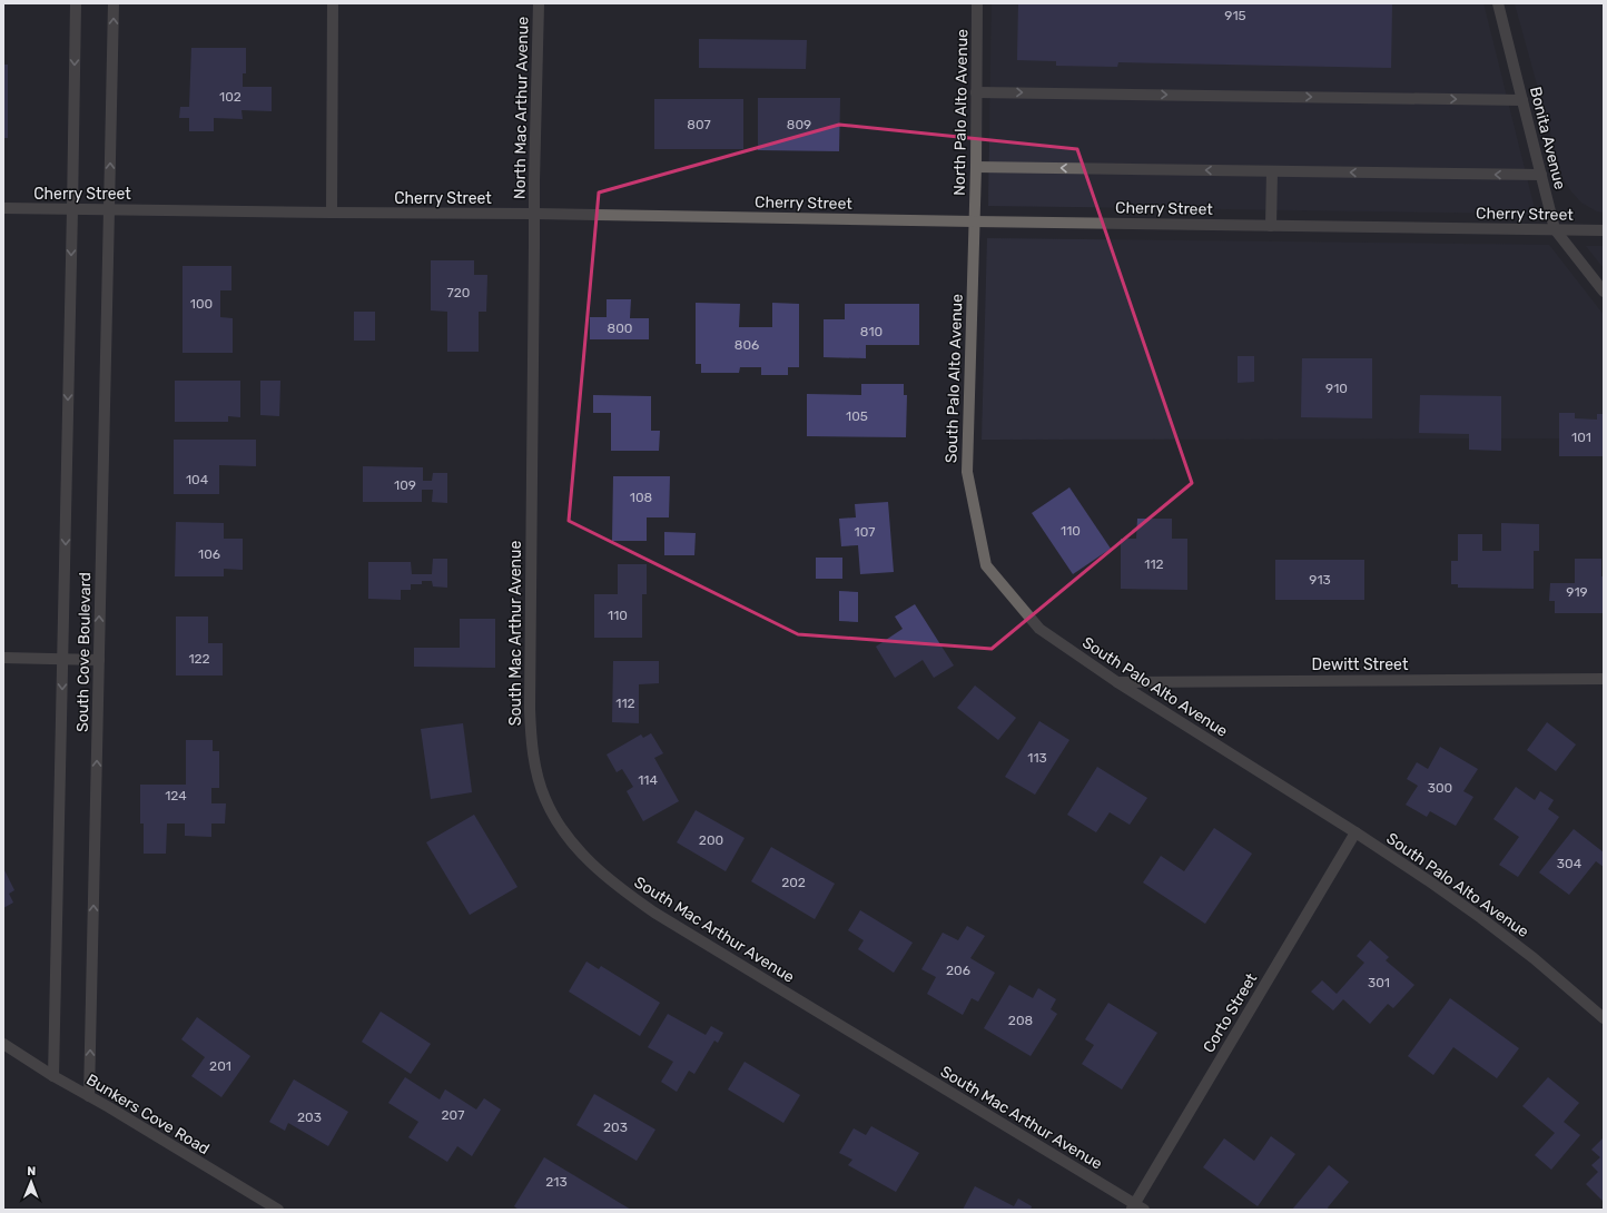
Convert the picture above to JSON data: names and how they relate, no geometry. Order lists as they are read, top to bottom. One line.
{"streets":{"street":["North Mac Arthur Avenue","North Palo Alto Avenue","Bonita Avenue","Cherry Street","South Palo Alto Avenue","South Mac Arthur Avenue","South Cove Boulevard","Dewitt Street","Corto Street","Bunkers Cove Road"]},"crossings":[["North Mac Arthur Avenue","Cherry Street"],["North Mac Arthur Avenue","South Mac Arthur Avenue"],["North Palo Alto Avenue","Cherry Street"],["North Palo Alto Avenue","South Palo Alto Avenue"],["Bonita Avenue","Cherry Street"],["Cherry Street","South Palo Alto Avenue"],["Cherry Street","South Mac Arthur Avenue"],["Cherry Street","South Cove Boulevard"],["South Palo Alto Avenue","Dewitt Street"],["South Palo Alto Avenue","Corto Street"],["South Mac Arthur Avenue","Corto Street"],["South Cove Boulevard","Bunkers Cove Road"]],"house_numbers":["915","102","807","809","720","100","800","810","806","910","105","101","104","109","108","110","107","106","112","913","919","110","122","112","113","114","300","124","200","304","202","206","301","208","201","207","203","203","213"],"north":"top"}
